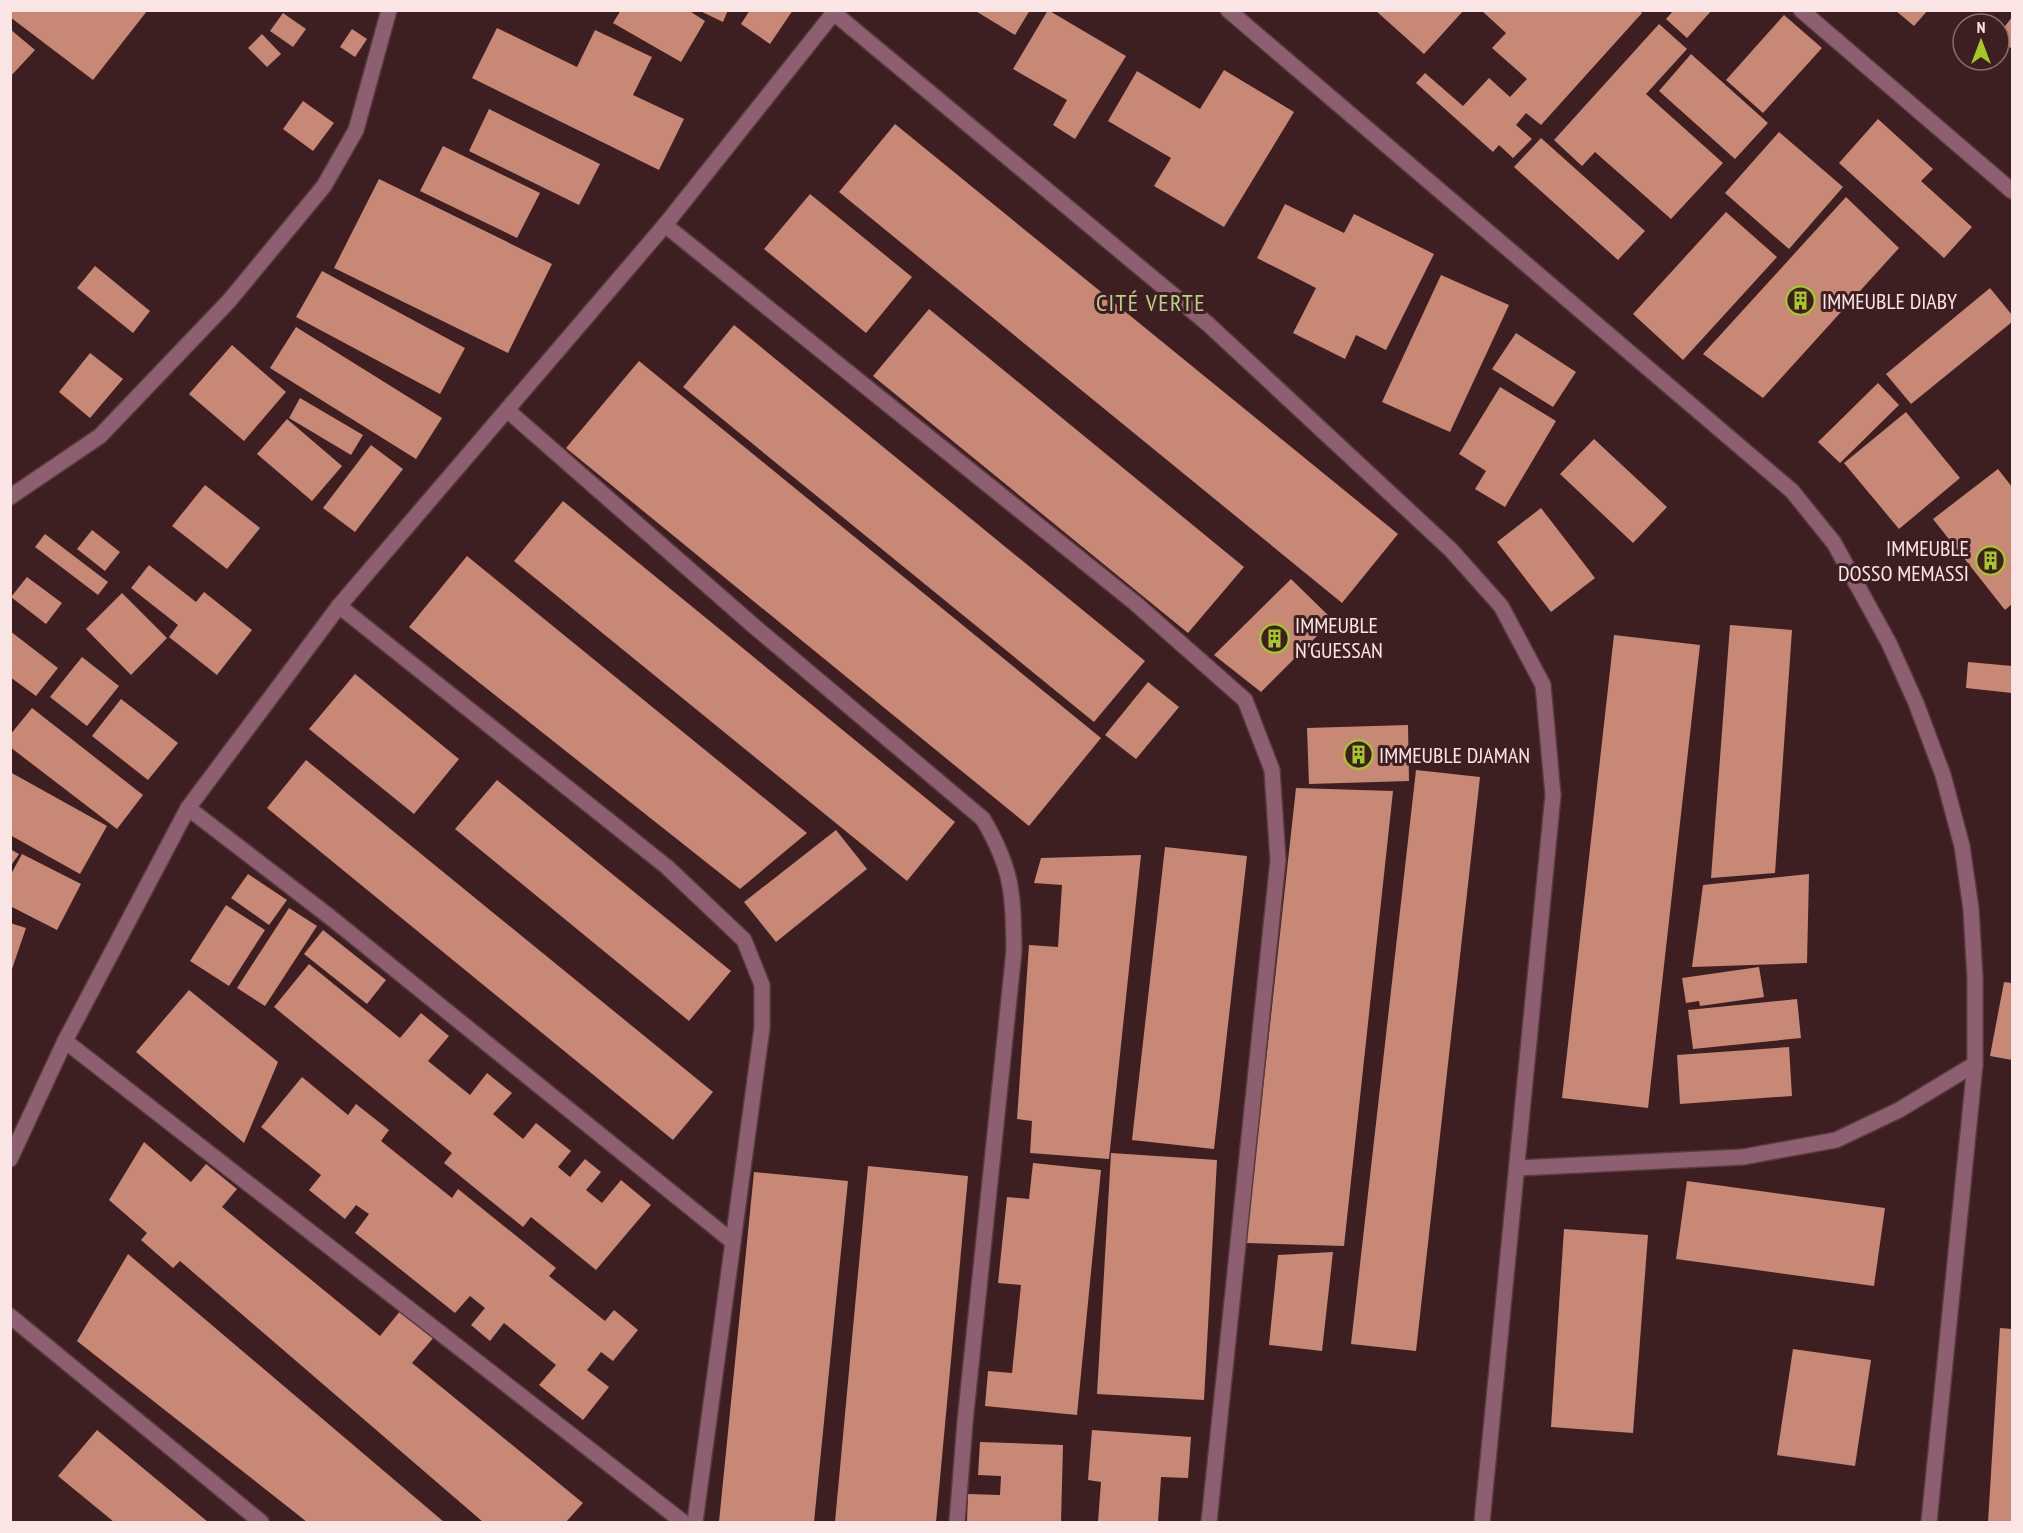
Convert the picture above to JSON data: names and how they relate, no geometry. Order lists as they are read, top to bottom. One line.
{"districts":["CITÉ VERTE"],"places":{"building":["IMMEUBLE DIABY","IMMEUBLE DOSSO MEMASSI","IMMEUBLE N'GUESSAN","IMMEUBLE DJAMAN"]},"north":"top"}
